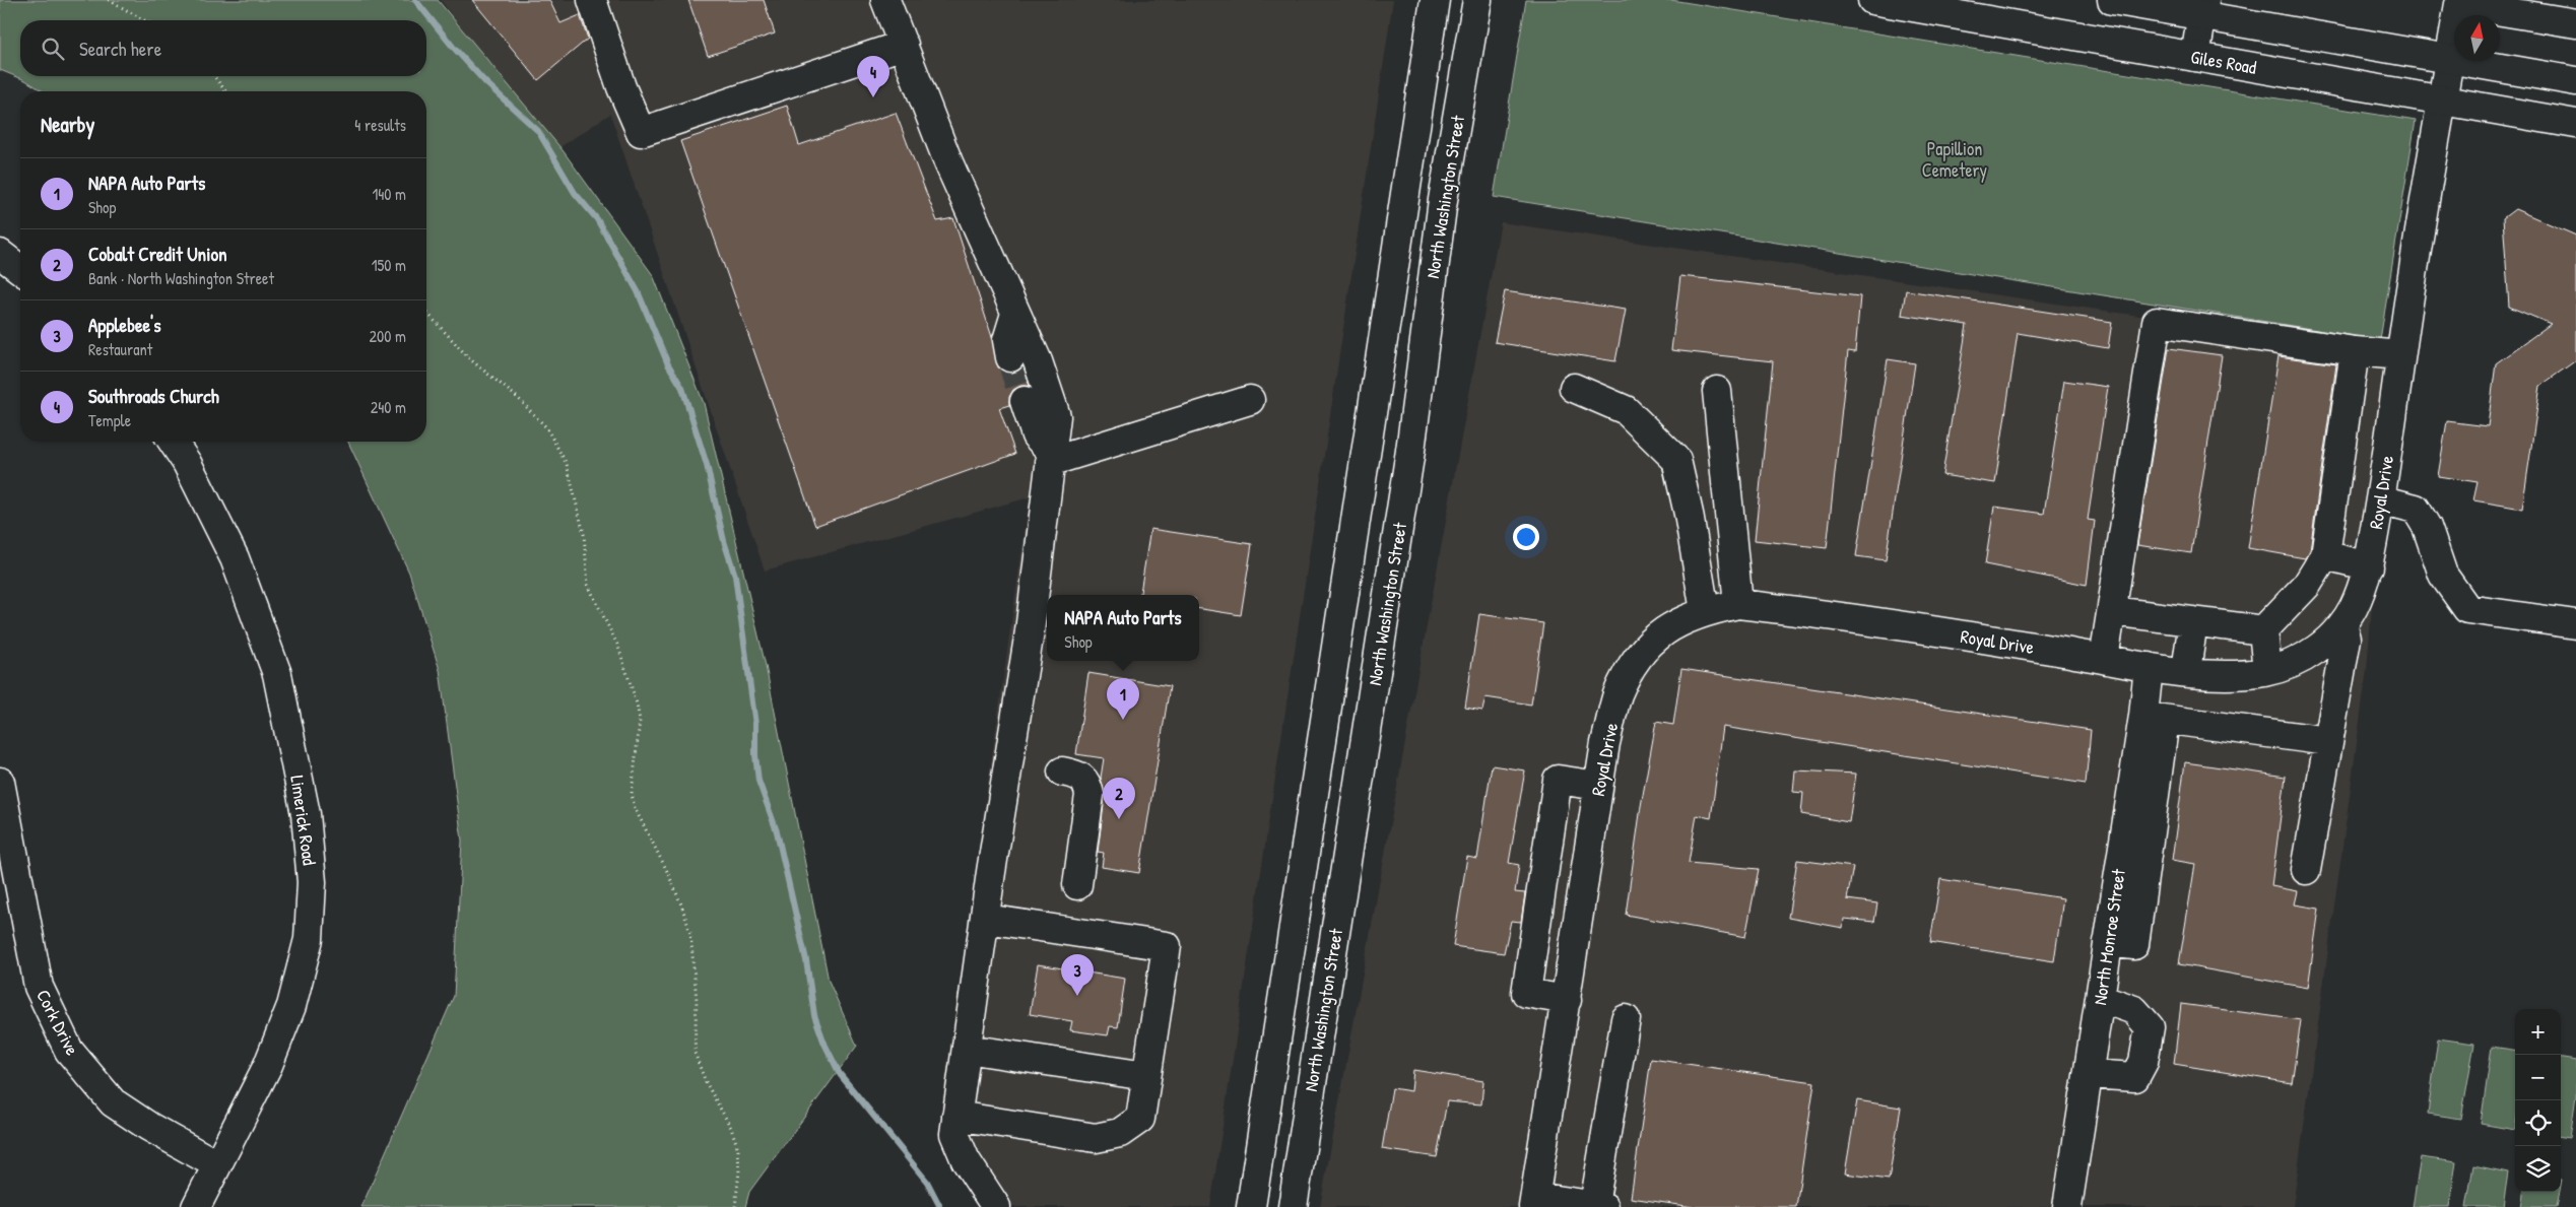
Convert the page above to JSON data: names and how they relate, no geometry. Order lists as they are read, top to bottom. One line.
{"streets":{"street":["Giles Road","North Washington Street","Royal Drive","Limerick Road","North Monroe Street","Cork Drive"]},"crossings":[["Giles Road","Royal Drive"],["Royal Drive","North Monroe Street"],["Limerick Road","Cork Drive"]],"parks":["Papillion Cemetery"],"north":"top","page":{"search":"Search here","pins":["4","1","2","3"],"heading":["Nearby","4 results"],"list":[{"mark":"1","name":"NAPA Auto Parts","note":"Shop","value":"140 m"},{"mark":"2","name":"Cobalt Credit Union","note":"Bank · North Washington Street","value":"150 m"},{"mark":"3","name":"Applebee's","note":"Restaurant","value":"200 m"},{"mark":"4","name":"Southroads Church","note":"Temple","value":"240 m"}],"popup":["NAPA Auto Parts","Shop"],"map_buttons":["+","−"]}}
